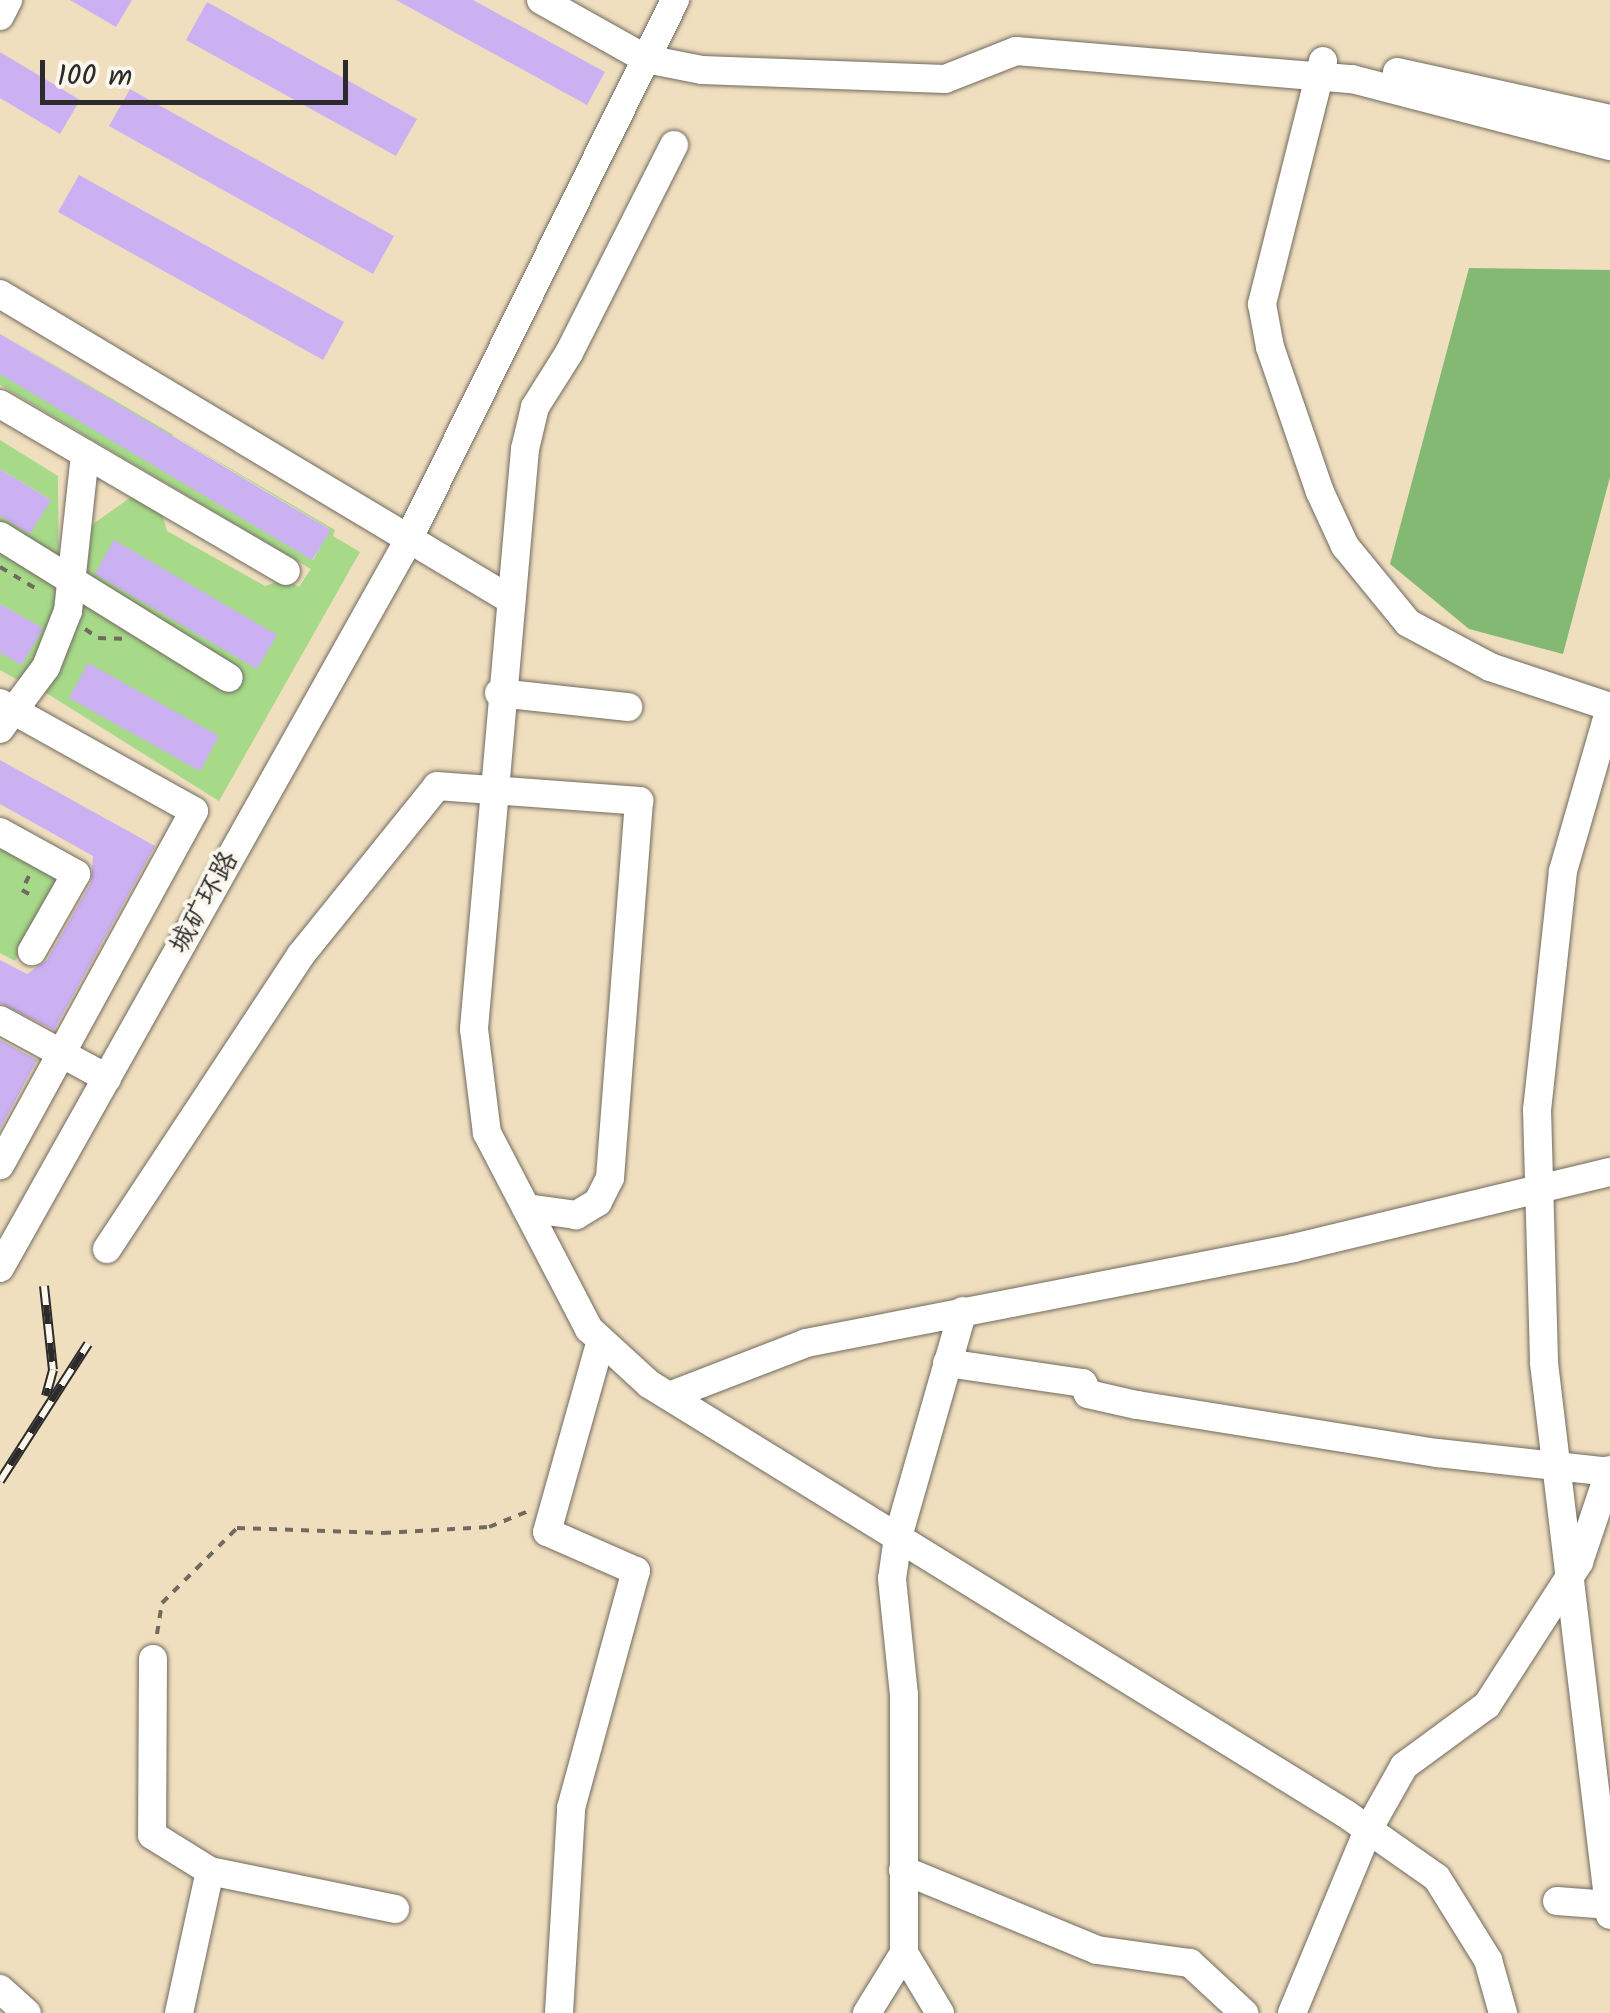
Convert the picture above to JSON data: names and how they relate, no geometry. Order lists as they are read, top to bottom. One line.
{"streets":{"street":["城矿环路"]},"scale_bar":"100 m"}
